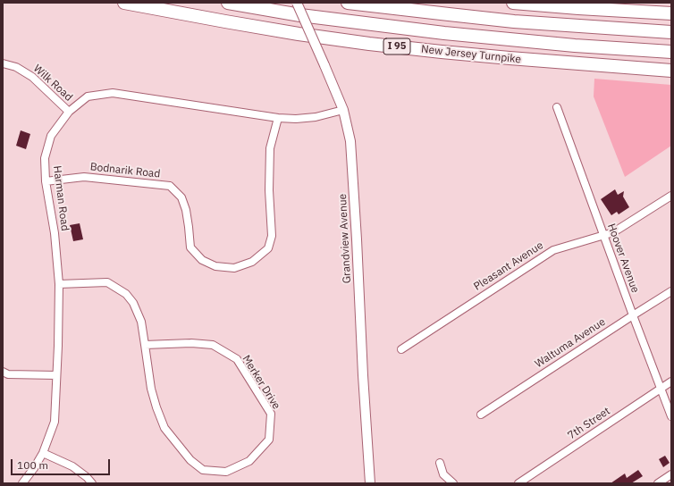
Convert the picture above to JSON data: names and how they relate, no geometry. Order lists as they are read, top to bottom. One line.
{"streets":{"highway":["I 95","New Jersey Turnpike"],"street":["Wilk Road","Bodnarik Road","Harman Road","Grandview Avenue","Hoover Avenue","Pleasant Avenue","Waltuma Avenue","Merker Drive","7th Street"]},"crossings":[["Wilk Road","Harman Road"],["Bodnarik Road","Harman Road"],["Harman Road","Grandview Avenue"],["Harman Road","Merker Drive"],["Hoover Avenue","Pleasant Avenue"],["Hoover Avenue","Waltuma Avenue"],["Hoover Avenue","7th Street"]],"scale_bar":"100 m"}
